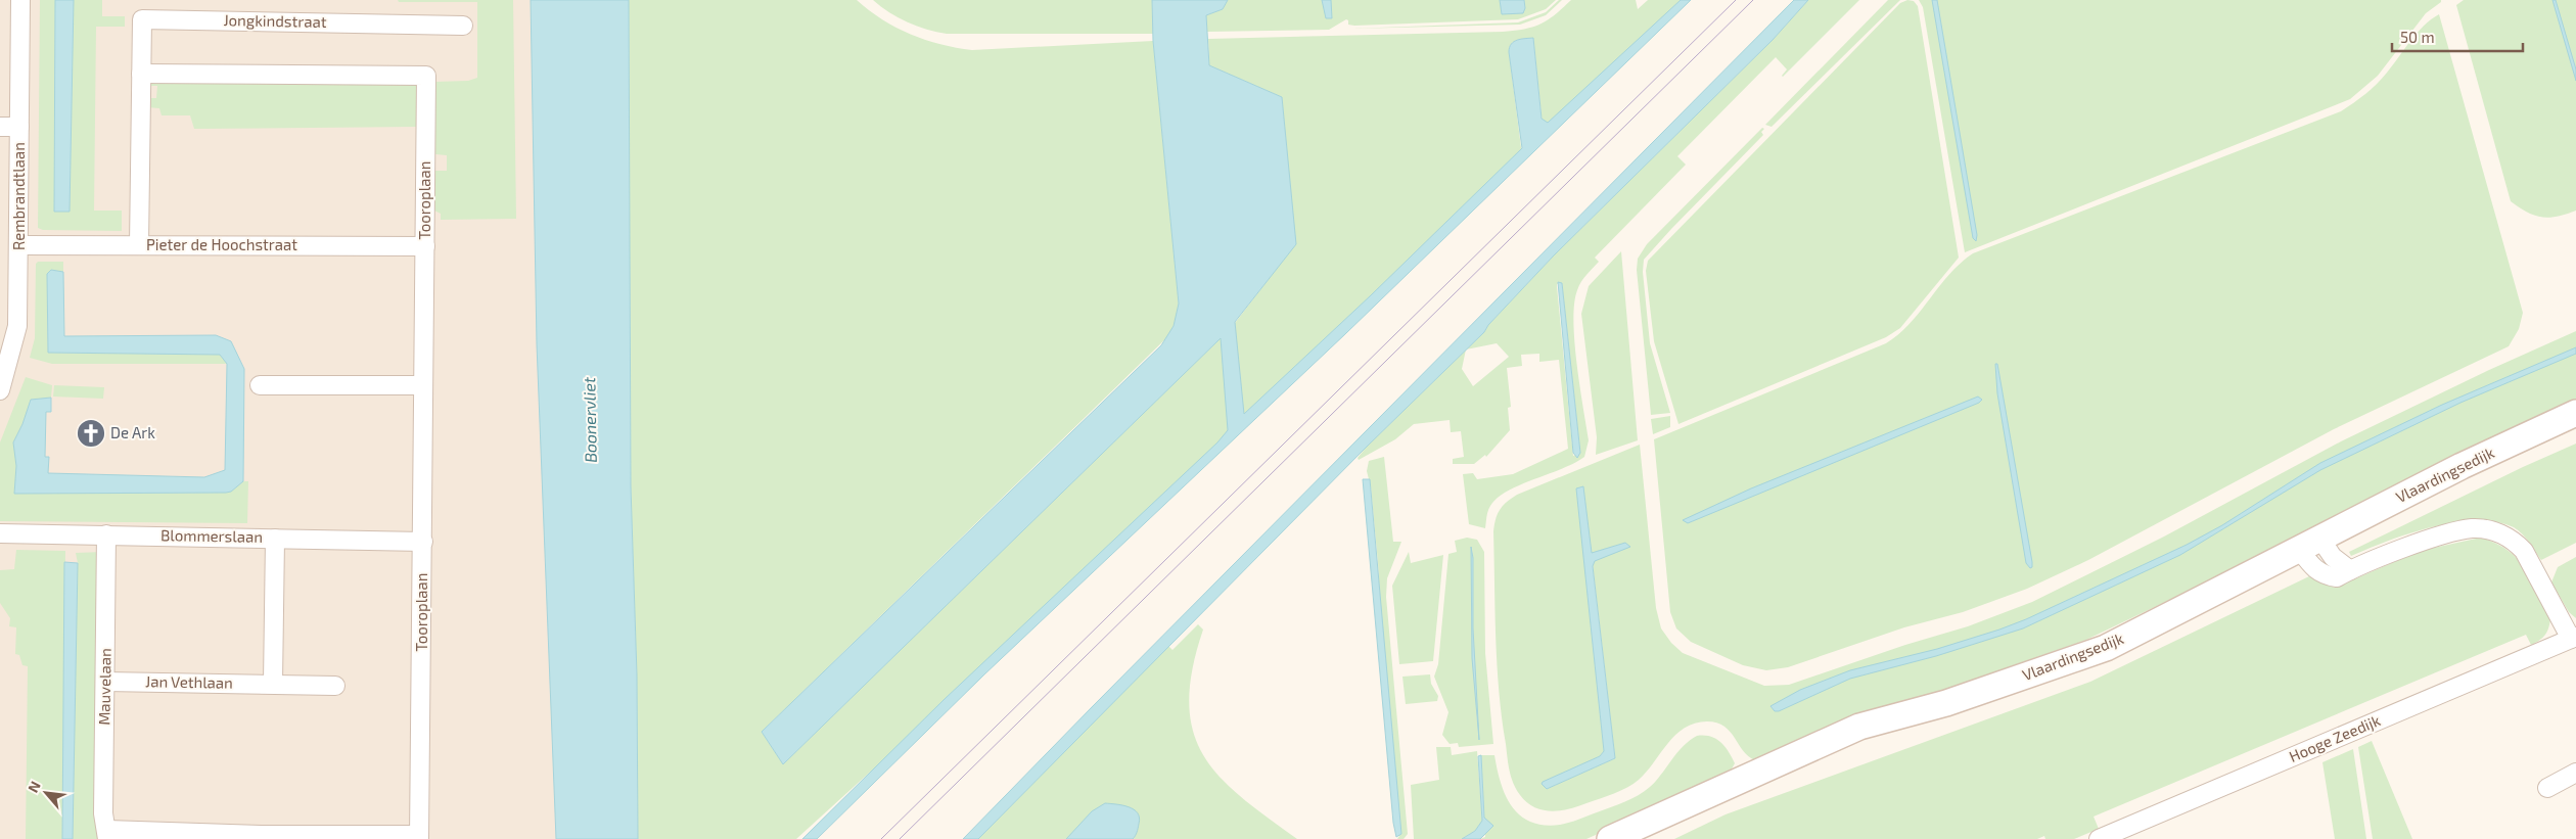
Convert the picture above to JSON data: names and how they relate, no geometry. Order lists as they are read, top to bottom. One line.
{"streets":{"street":["Jongkindstraat","Rembrandtlaan","Tooroplaan","Pieter de Hoochstraat","Vlaardingsedijk","Blommerslaan","Jan Vethlaan","Mauvelaan","Hooge Zeedijk"]},"crossings":[["Jongkindstraat","Tooroplaan"],["Jongkindstraat","Pieter de Hoochstraat"],["Rembrandtlaan","Pieter de Hoochstraat"],["Tooroplaan","Pieter de Hoochstraat"],["Tooroplaan","Blommerslaan"],["Vlaardingsedijk","Hooge Zeedijk"],["Blommerslaan","Mauvelaan"],["Jan Vethlaan","Mauvelaan"]],"water":["Boonervliet"],"places":{"church":["De Ark"]},"scale_bar":"50 m","north":"top left"}
